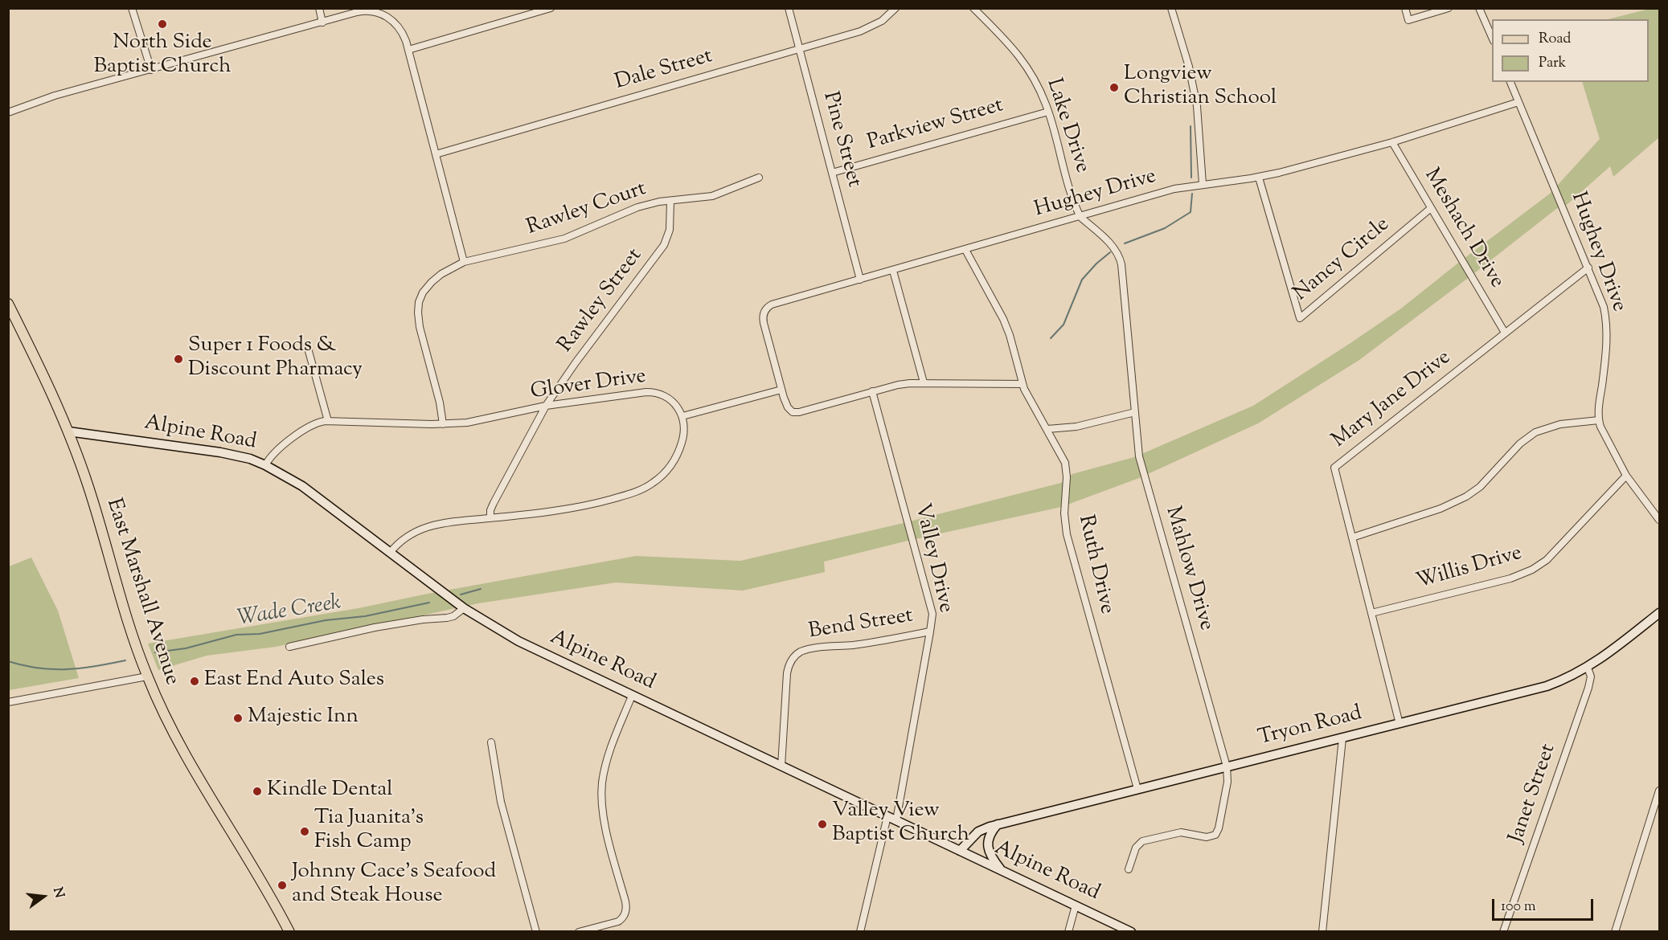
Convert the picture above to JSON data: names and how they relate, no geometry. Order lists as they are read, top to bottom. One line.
{"streets":{"main road":["Alpine Road","East Marshall Avenue","Tryon Road"],"street":["Dale Street","Parkview Street","Lake Drive","Pine Street","Hughey Drive","Rawley Court","Meshach Drive","Nancy Circle","Rawley Street","Glover Drive","Mary Jane Drive","Valley Drive","Ruth Drive","Mahlow Drive","Willis Drive","Bend Street","Janet Street"]},"crossings":[["Dale Street","Pine Street"],["Parkview Street","Lake Drive"],["Parkview Street","Pine Street"],["Lake Drive","Hughey Drive"],["Lake Drive","Mahlow Drive"],["Pine Street","Hughey Drive"],["Hughey Drive","Meshach Drive"],["Hughey Drive","Nancy Circle"],["Hughey Drive","Mary Jane Drive"],["Hughey Drive","Ruth Drive"],["Hughey Drive","Mahlow Drive"],["Hughey Drive","Willis Drive"],["Rawley Court","Rawley Street"],["Rawley Court","Glover Drive"],["Meshach Drive","Nancy Circle"],["Meshach Drive","Mary Jane Drive"],["Rawley Street","Glover Drive"],["Glover Drive","Alpine Road"],["Mary Jane Drive","Willis Drive"],["Mary Jane Drive","Tryon Road"],["Alpine Road","Valley Drive"],["Alpine Road","East Marshall Avenue"],["Alpine Road","Bend Street"],["Alpine Road","Tryon Road"],["Valley Drive","Bend Street"],["Ruth Drive","Tryon Road"],["Mahlow Drive","Tryon Road"],["Tryon Road","Janet Street"]],"water":["Wade Creek"],"places":["North Side Baptist Church","Longview Christian School","Super 1 Foods & Discount Pharmacy","East End Auto Sales","Majestic Inn","Kindle Dental","Valley View Baptist Church","Tia Juanita's Fish Camp","Johnny Cace's Seafood and Steak House"],"legend":["Road","Park"],"scale_bar":"100 m","north":"right"}
